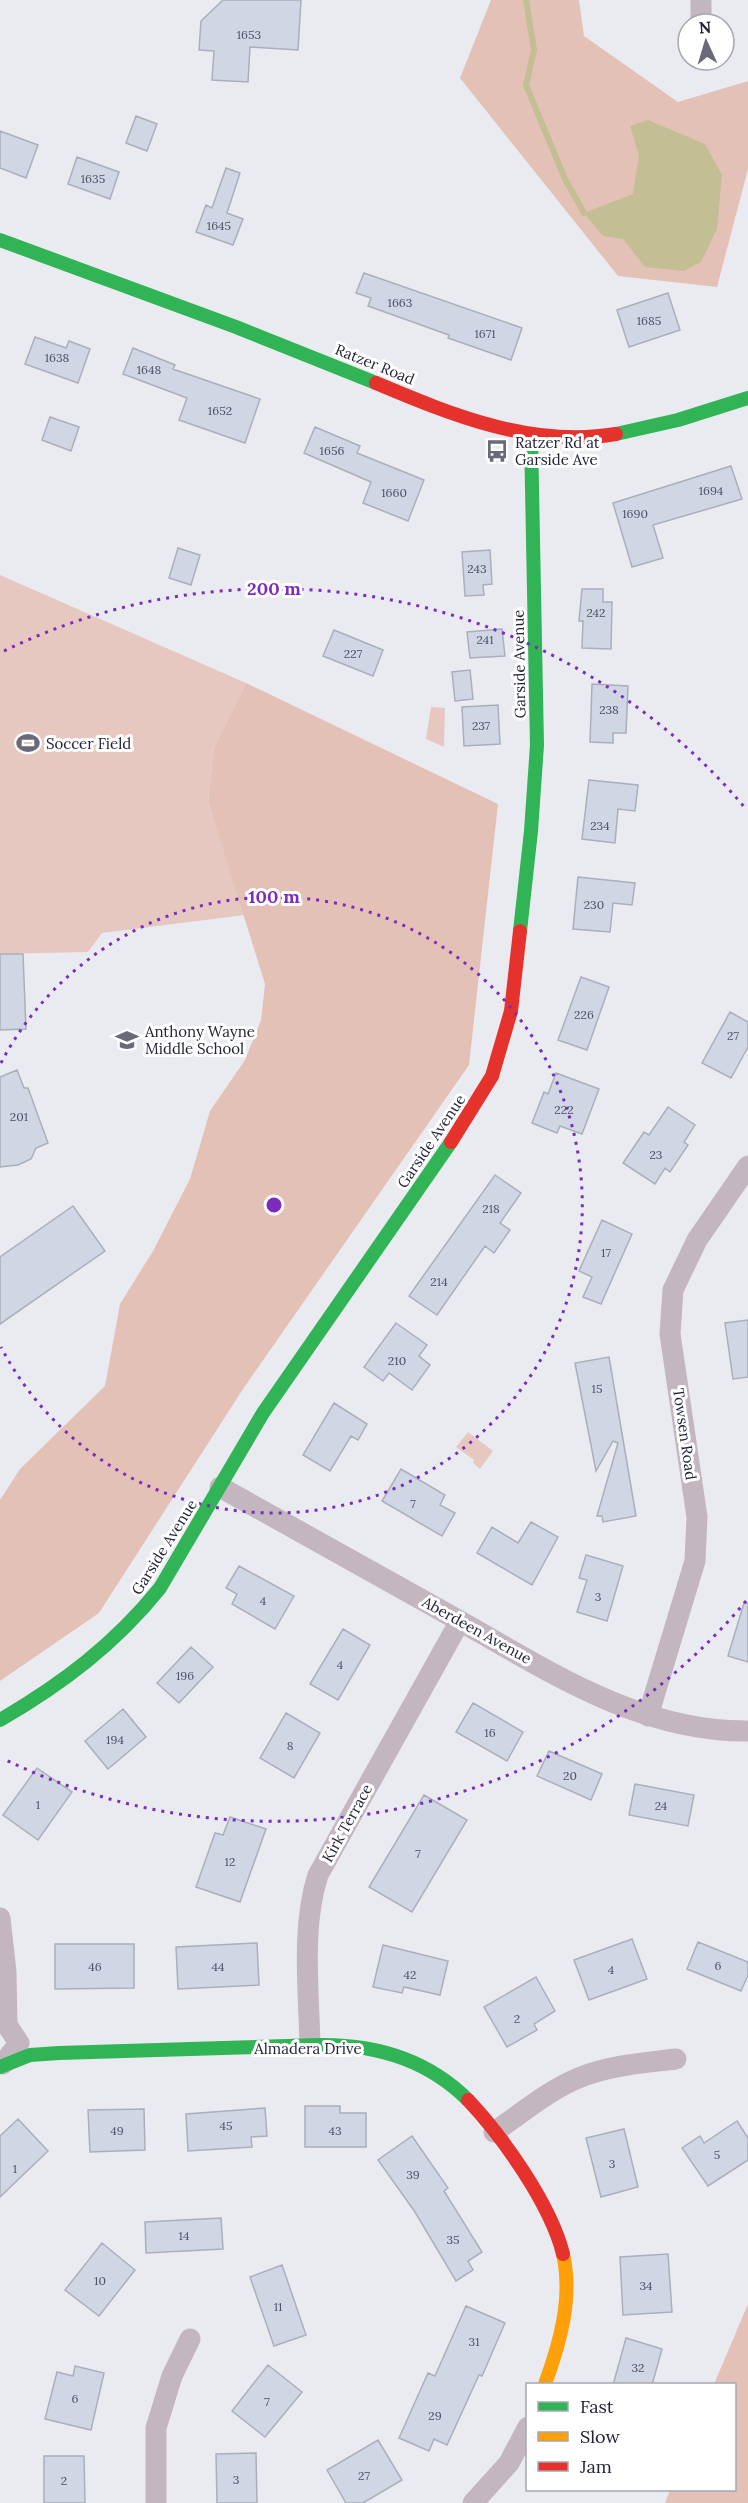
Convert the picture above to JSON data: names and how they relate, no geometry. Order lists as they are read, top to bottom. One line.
{"streets":{"street":["Ratzer Road","Garside Avenue","Towsen Road","Aberdeen Avenue","Kirk Terrace","Almadera Drive"]},"crossings":[["Ratzer Road","Garside Avenue"],["Garside Avenue","Aberdeen Avenue"],["Towsen Road","Aberdeen Avenue"],["Aberdeen Avenue","Kirk Terrace"],["Kirk Terrace","Almadera Drive"]],"places":{"bus stop":["Ratzer Rd at Garside Ave"],"sports":["Soccer Field"],"school or university":["Anthony Wayne Middle School"]},"house_numbers":["1653","1635","1645","1663","1685","1671","1638","1648","1652","1656","1694","1660","1690","243","242","241","227","238","237","234","230","226","27","222","201","23","218","17","214","210","15","7","3","4","4","196","16","194","8","20","1","24","7","12","6","46","44","4","42","2","45","49","43","5","3","1","39","14","35","10","34","11","31","32","6","7","29","27","3","2"],"legend":["Fast","Slow","Jam"],"north":"top","rings":["200 m","100 m"]}
